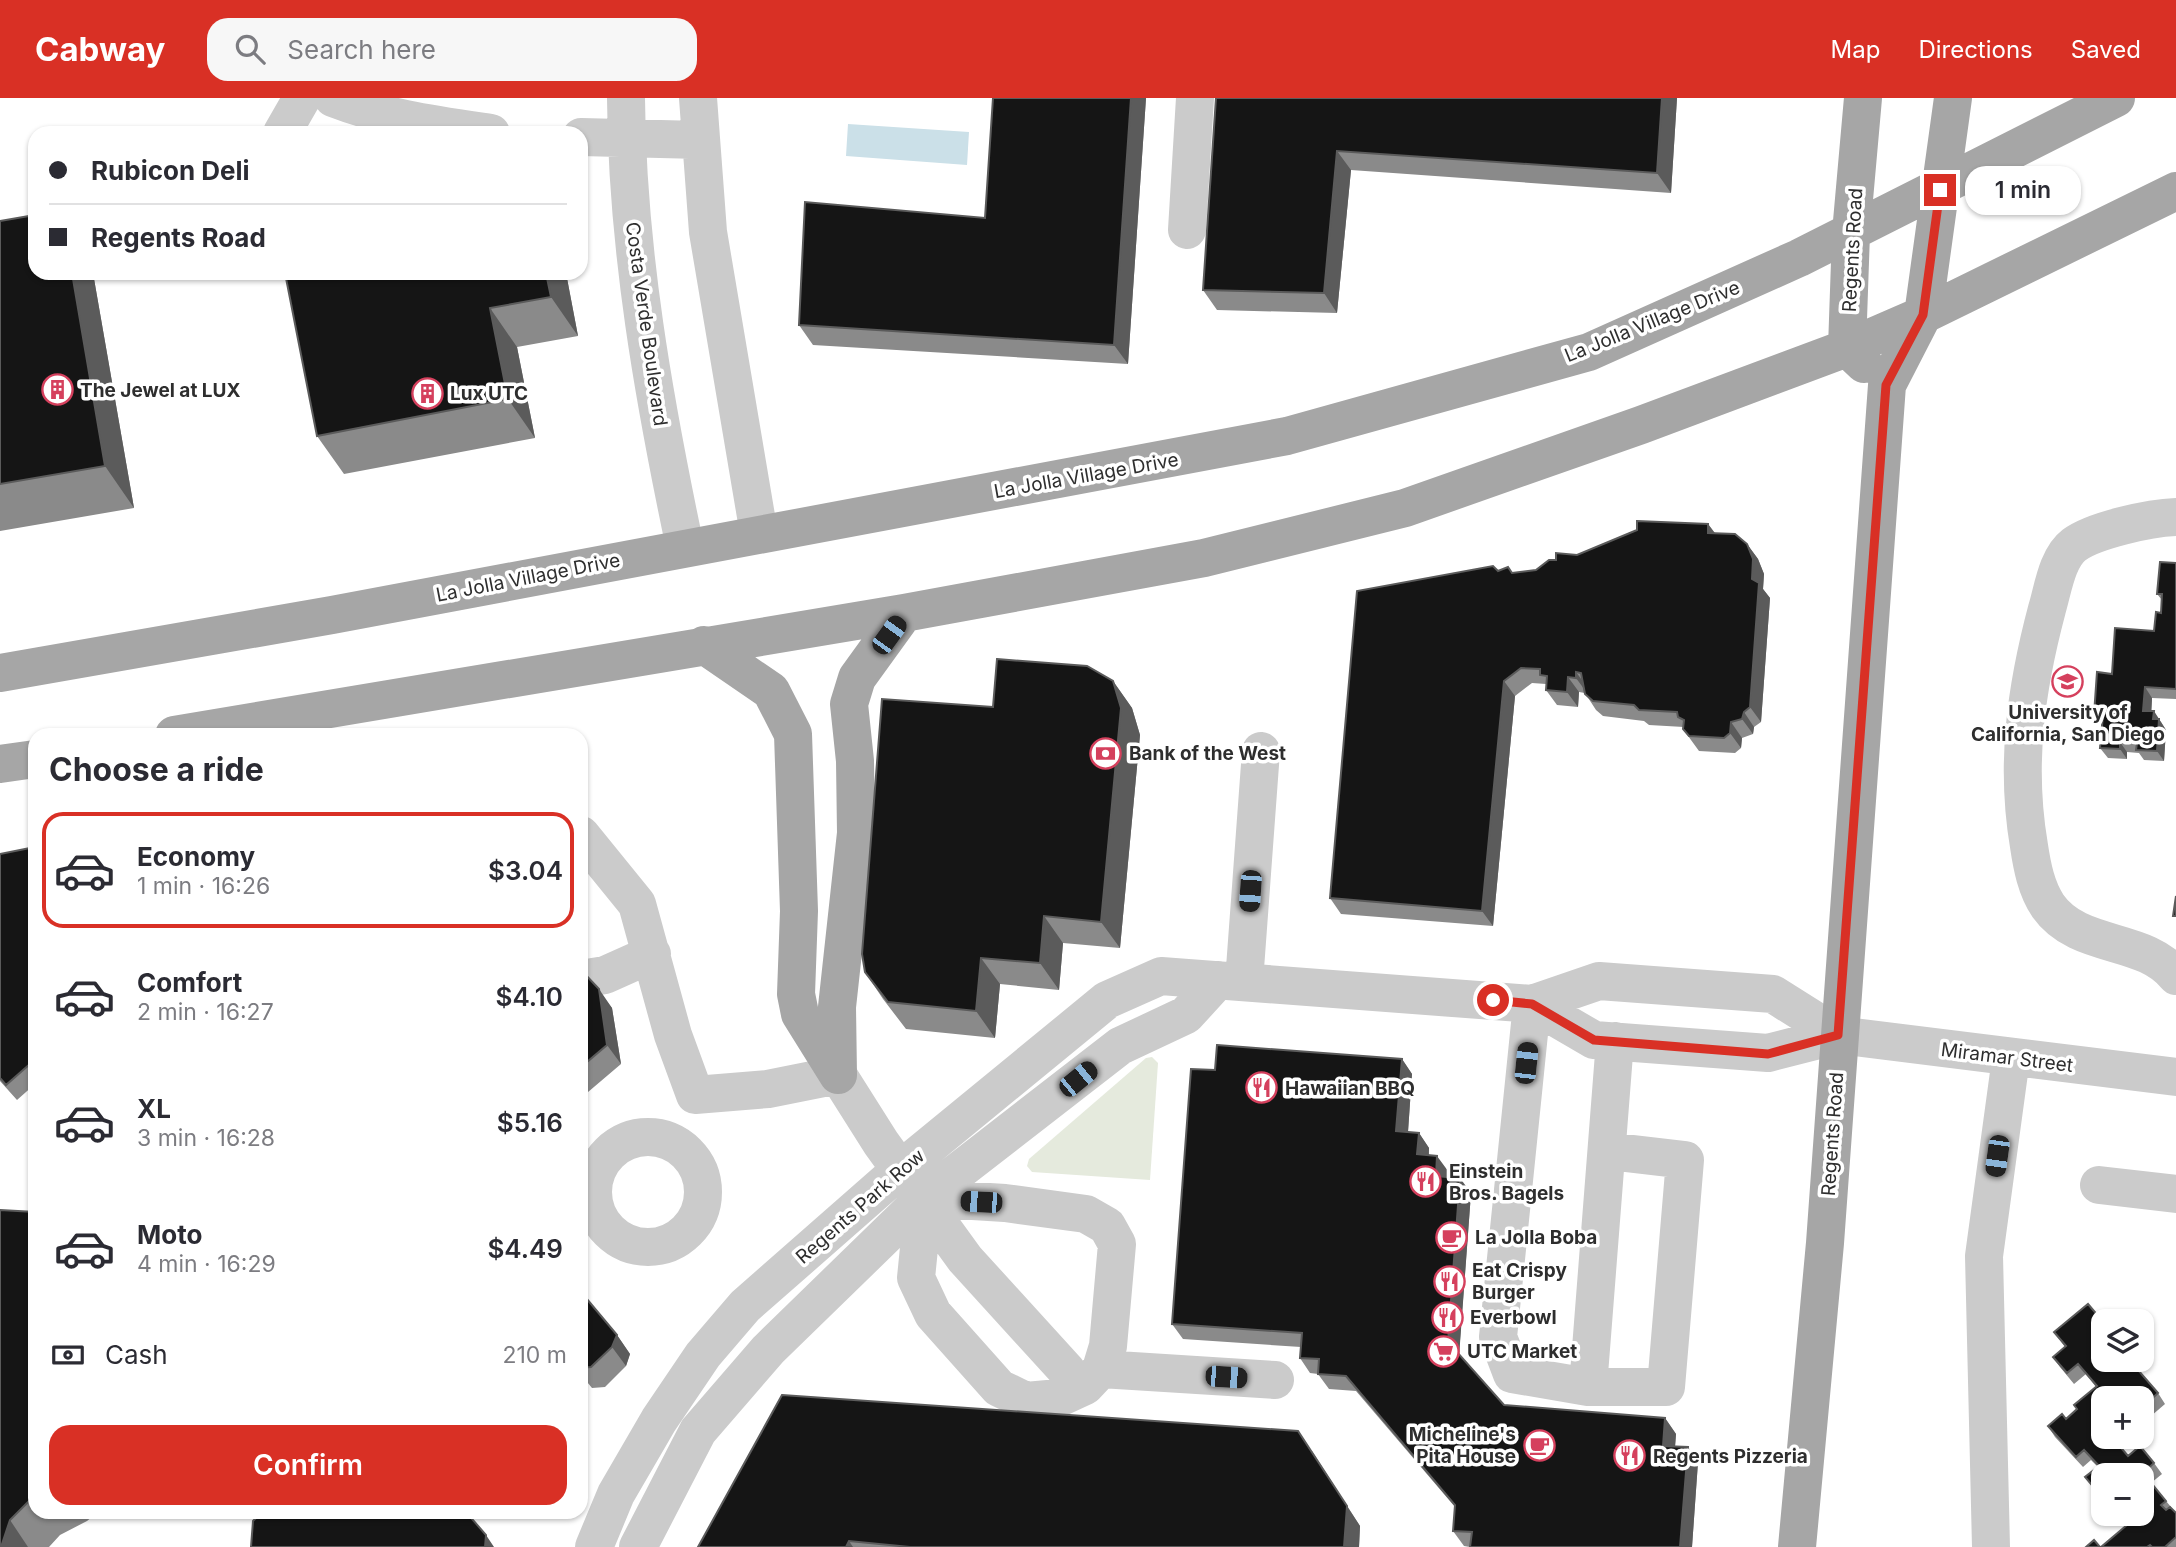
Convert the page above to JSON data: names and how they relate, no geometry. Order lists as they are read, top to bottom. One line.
{"streets":{"main road":["Regents Road","La Jolla Village Drive"],"street":["Costa Verde Boulevard","Miramar Street","Regents Park Row"]},"crossings":[["Regents Road","La Jolla Village Drive"],["Regents Road","Miramar Street"],["Regents Road","Regents Park Row"],["La Jolla Village Drive","Costa Verde Boulevard"],["Miramar Street","Regents Park Row"]],"places":{"building":["The Jewel at LUX","Lux UTC"],"school or university":["University of California, San Diego"],"bank":["Bank of the West"],"restaurant":["Hawaiian BBQ","Einstein Bros. Bagels","Eat Crispy Burger","Everbowl","Regents Pizzeria"],"cafe":["La Jolla Boba","Micheline's Pita House"],"supermarket":["UTC Market"]},"page":{"header":"Cabway","search":"Search here","nav":["Map","Directions","Saved"],"banner":["Rubicon Deli","Regents Road"],"bubble":"1 min","heading":"Choose a ride","list":[{"name":"Economy","note":"1 min · 16:26","value":"$3.04"},{"name":"Comfort","note":"2 min · 16:27","value":"$4.10"},{"name":"XL","note":"3 min · 16:28","value":"$5.16"},{"name":"Moto","note":"4 min · 16:29","value":"$4.49"}],"map_buttons":["+","−"],"pay":["Cash","210 m"],"buttons":"Confirm"}}
